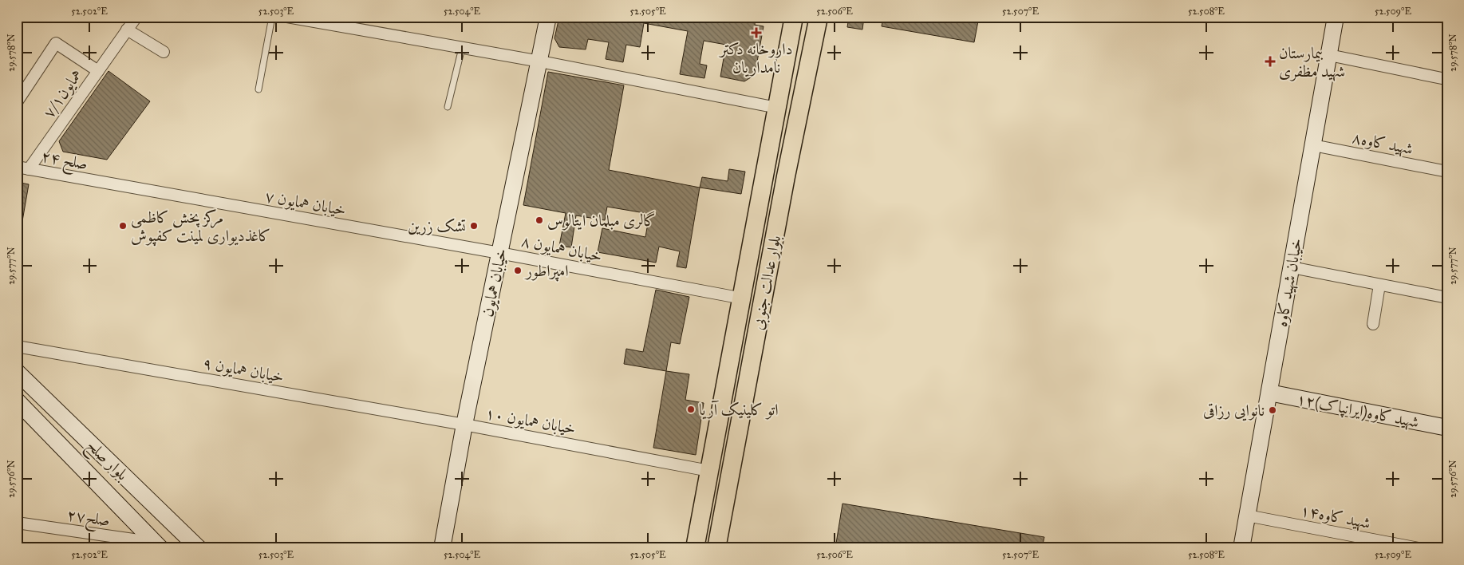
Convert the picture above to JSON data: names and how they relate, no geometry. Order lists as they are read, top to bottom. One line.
{"streets":{"main road":["بلوار عدالت جنوبی"],"street":["همایون۷/۱","شهید کاوه۸","صلح ۲۴","خیابان همایون ۷","خیابان همایون ۸","خیابان همایون","خیابان شهید کاوه","خیابان همایون ۹","۱۲شهید کاوه(ایرانپاک)","خیابان همایون ۱۰","بلوار صلح","شهید کاوه۱۴","صلح۲۷"]},"crossings":[["همایون۷/۱","صلح ۲۴"],["شهید کاوه۸","خیابان شهید کاوه"],["صلح ۲۴","خیابان همایون ۷"],["خیابان همایون ۷","خیابان همایون ۸"],["خیابان همایون ۷","خیابان همایون"],["خیابان همایون ۸","خیابان همایون"],["خیابان همایون ۸","بلوار عدالت جنوبی"],["خیابان همایون","خیابان همایون ۹"],["خیابان همایون","خیابان همایون ۱۰"],["بلوار عدالت جنوبی","خیابان همایون ۱۰"],["خیابان شهید کاوه","۱۲شهید کاوه(ایرانپاک)"],["خیابان شهید کاوه","شهید کاوه۱۴"],["خیابان همایون ۹","خیابان همایون ۱۰"],["بلوار صلح","صلح۲۷"]],"places":{"health":["داروخانه دکتر نامداریان","بیمارستان شهید مظفری"],"other":["گالری مبلمان ایتالوس","مرکز پخش کاظمی کاغذدیواری لمینت کفپوش","تشک زرین","امپراطور","اتو کلینیک آریا","نانوایی رزاقی"]},"coordinates":["52.502°E","52.503°E","52.504°E","52.505°E","52.506°E","52.507°E","52.508°E","52.509°E","29.578°N","29.577°N","29.576°N"]}
